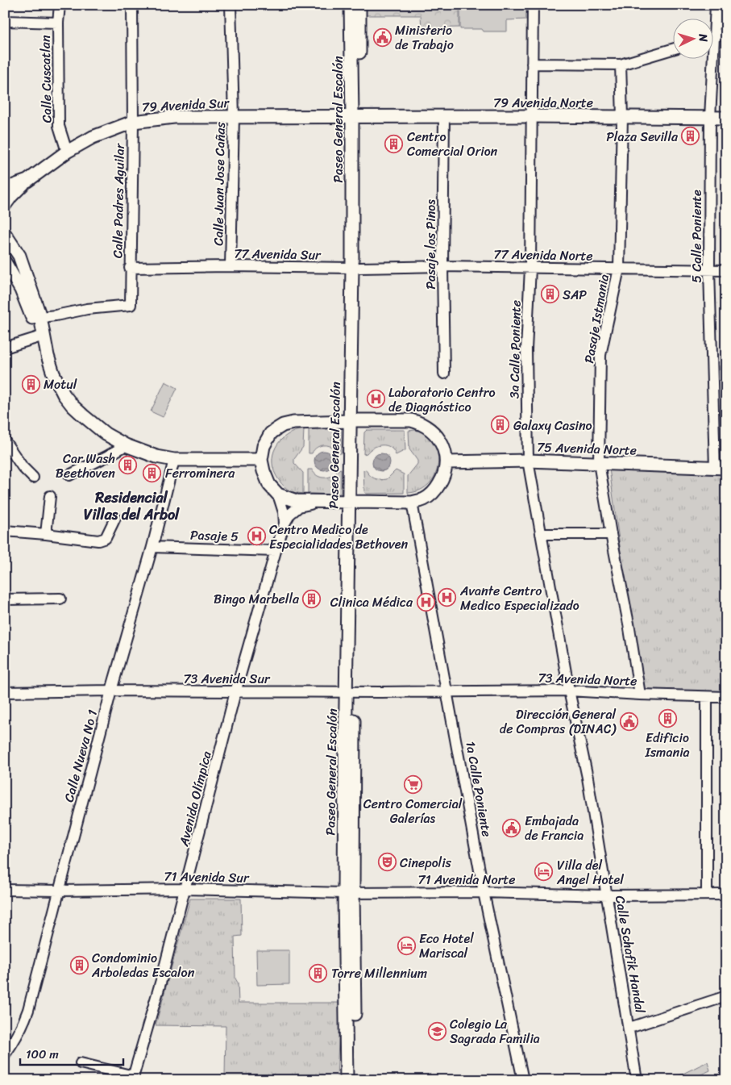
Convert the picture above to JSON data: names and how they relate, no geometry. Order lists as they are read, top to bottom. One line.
{"streets":{"main road":["79 Avenida Norte","79 Avenida Sur","Paseo General Escalón","75 Avenida Norte"],"street":["Calle Cuscatlan","Calle Juan Jose Cañas","Calle Padres Aguilar","5 Calle Poniente","Pasaje los Pinos","77 Avenida Sur","77 Avenida Norte","Pasaje Istmania","3a Calle Poniente","Pasaje 5","73 Avenida Sur","73 Avenida Norte","Calle Nueva No 1","1a Calle Poniente","Avenida Olímpica","71 Avenida Sur","71 Avenida Norte","Calle Schafik Handal"]},"crossings":[["Calle Cuscatlan","79 Avenida Sur"],["79 Avenida Norte","79 Avenida Sur"],["79 Avenida Norte","Paseo General Escalón"],["79 Avenida Norte","5 Calle Poniente"],["79 Avenida Norte","Pasaje los Pinos"],["79 Avenida Norte","Pasaje Istmania"],["79 Avenida Norte","3a Calle Poniente"],["79 Avenida Sur","Paseo General Escalón"],["79 Avenida Sur","Calle Juan Jose Cañas"],["79 Avenida Sur","Calle Padres Aguilar"],["Paseo General Escalón","77 Avenida Sur"],["Paseo General Escalón","77 Avenida Norte"],["Paseo General Escalón","75 Avenida Norte"],["Paseo General Escalón","73 Avenida Sur"],["Paseo General Escalón","1a Calle Poniente"],["Paseo General Escalón","Avenida Olímpica"],["Paseo General Escalón","71 Avenida Sur"],["Paseo General Escalón","71 Avenida Norte"],["Calle Juan Jose Cañas","77 Avenida Sur"],["Calle Padres Aguilar","77 Avenida Sur"],["5 Calle Poniente","77 Avenida Norte"],["5 Calle Poniente","75 Avenida Norte"],["Pasaje los Pinos","77 Avenida Norte"],["77 Avenida Sur","77 Avenida Norte"],["77 Avenida Norte","Pasaje Istmania"],["77 Avenida Norte","3a Calle Poniente"],["Pasaje Istmania","75 Avenida Norte"],["Pasaje Istmania","73 Avenida Norte"],["3a Calle Poniente","75 Avenida Norte"],["3a Calle Poniente","73 Avenida Norte"],["3a Calle Poniente","Calle Schafik Handal"],["75 Avenida Norte","1a Calle Poniente"],["Pasaje 5","Calle Nueva No 1"],["Pasaje 5","Avenida Olímpica"],["73 Avenida Sur","73 Avenida Norte"],["73 Avenida Sur","Calle Nueva No 1"],["73 Avenida Sur","1a Calle Poniente"],["73 Avenida Sur","Avenida Olímpica"],["73 Avenida Norte","1a Calle Poniente"],["73 Avenida Norte","Calle Schafik Handal"],["Calle Nueva No 1","71 Avenida Sur"],["1a Calle Poniente","71 Avenida Norte"],["Avenida Olímpica","71 Avenida Sur"],["71 Avenida Sur","71 Avenida Norte"],["71 Avenida Norte","Calle Schafik Handal"]],"districts":["Residencial Villas del Arbol"],"places":{"public building":["Ministerio de Trabajo","Dirección General de Compras (DINAC)","Embajada de Francia"],"building":["Plaza Sevilla","Centro Comercial Orion","SAP","Motul","Galaxy Casino","Car Wash Beethoven","Ferrominera","Bingo Marbella","Edificio Ismania","Condominio Arboledas Escalon","Torre Millennium"],"hospital":["Laboratorio Centro de Diagnóstico","Centro Medico de Especialidades Bethoven","Avante Centro Medico Especializado","Clinica Médica"],"supermarket":["Centro Comercial Galerías"],"theatre":["Cinepolis"],"hotel":["Villa del Angel Hotel","Eco Hotel Mariscal"],"school or university":["Colegio La Sagrada Familia"]},"scale_bar":"100 m","north":"right"}
